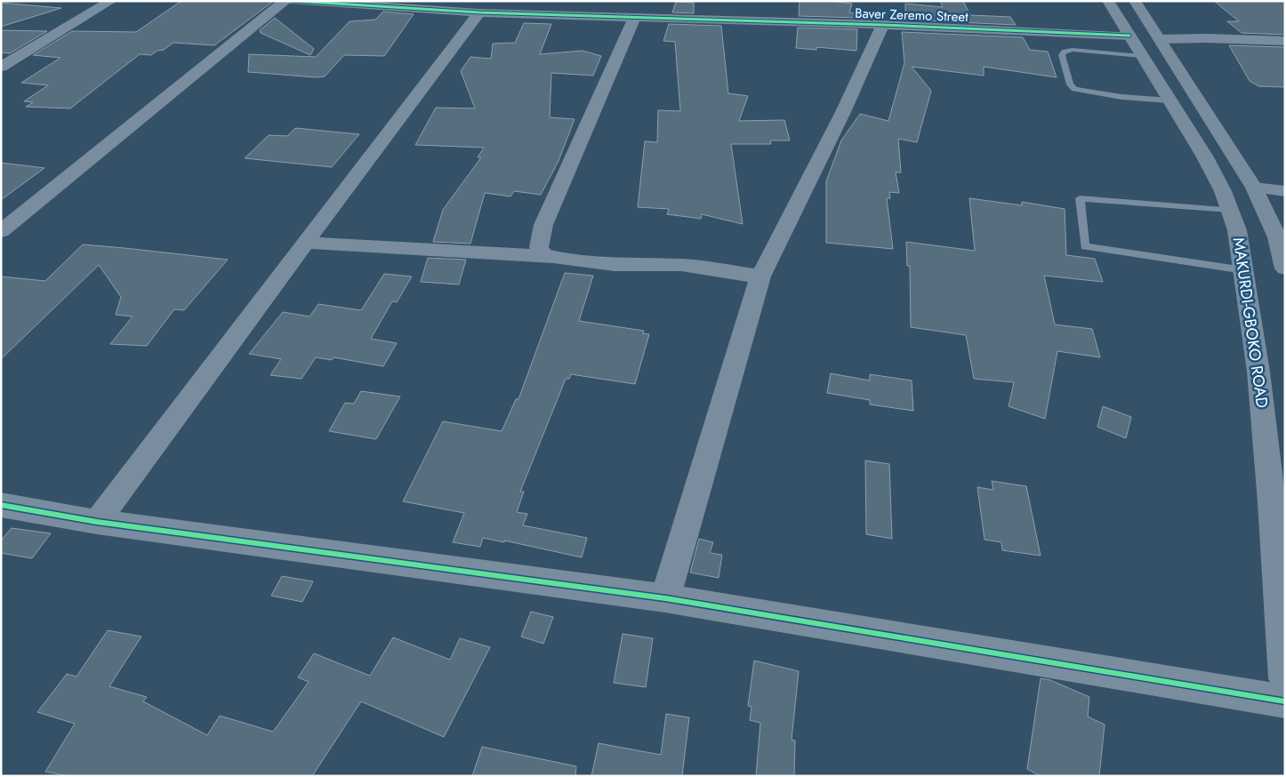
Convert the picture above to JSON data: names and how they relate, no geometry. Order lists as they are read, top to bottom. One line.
{"streets":{"main road":["MAKURDI-GBOKO ROAD"],"street":["Baver Zeremo Street"]},"crossings":[["Baver Zeremo Street","MAKURDI-GBOKO ROAD"]]}
